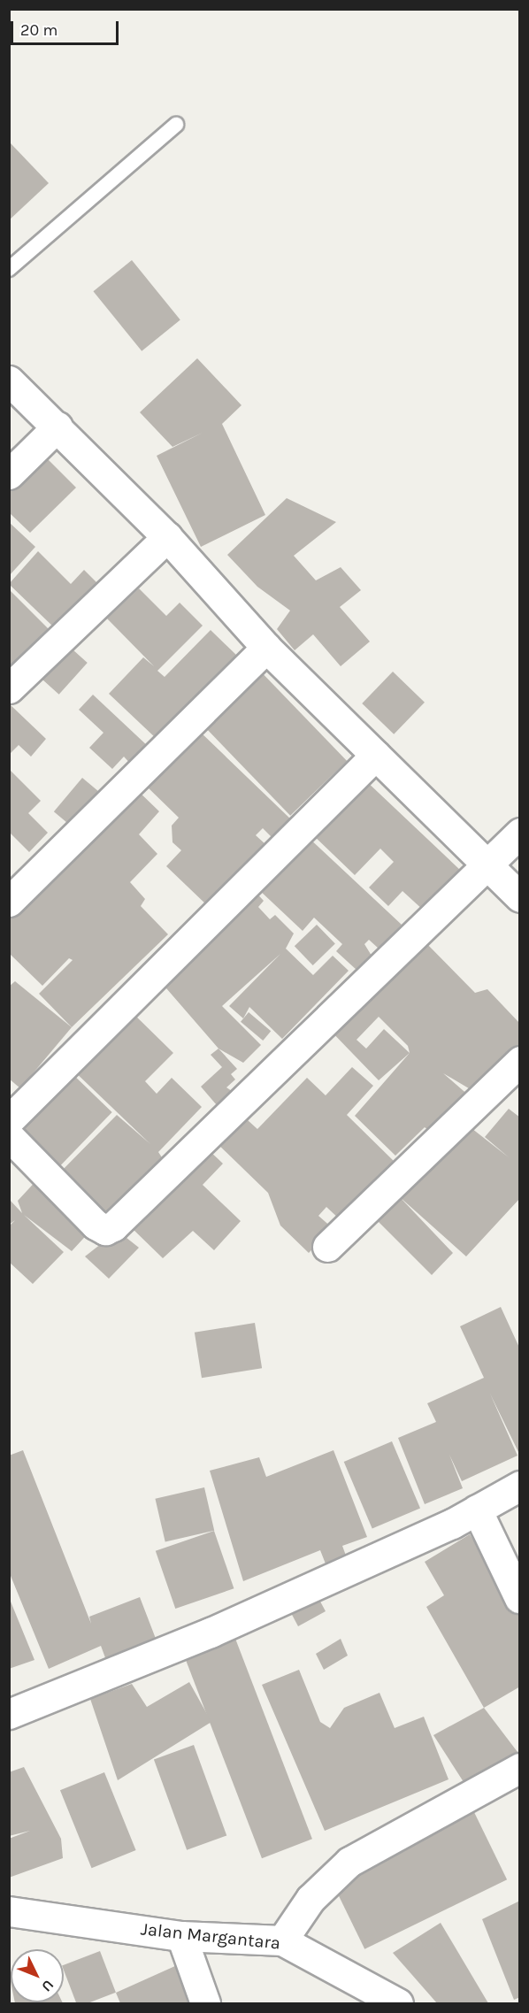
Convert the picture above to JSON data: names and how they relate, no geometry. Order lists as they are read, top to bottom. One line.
{"streets":{"street":["Jalan Margantara"]},"scale_bar":"20 m","north":"bottom right"}
